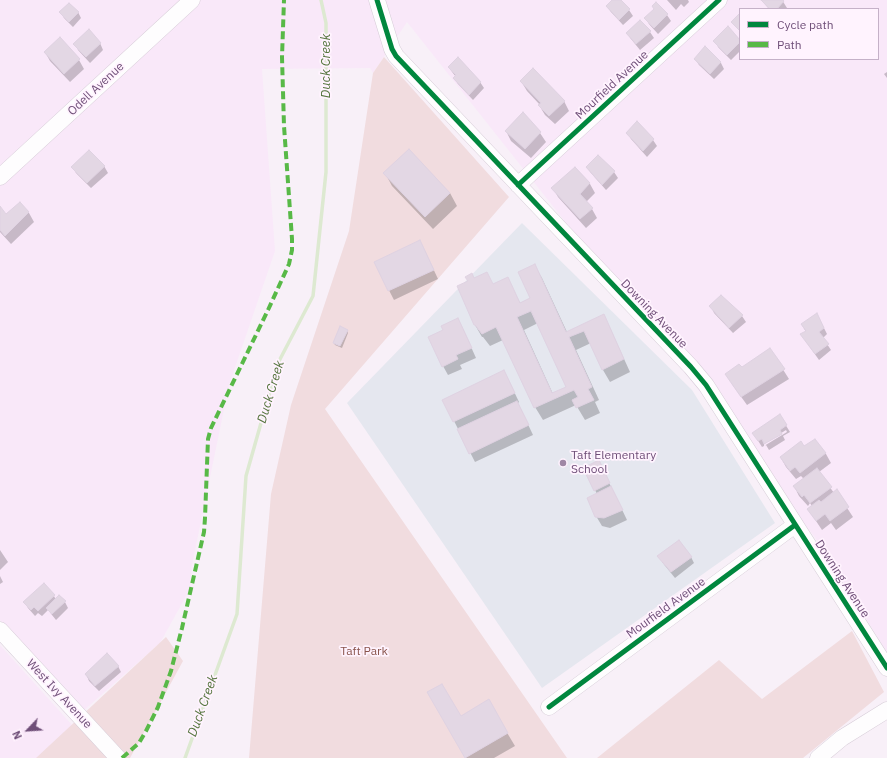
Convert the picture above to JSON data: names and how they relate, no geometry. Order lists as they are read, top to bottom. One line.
{"streets":{"street":["Mourfield Avenue","Odell Avenue","Downing Avenue","West Ivy Avenue"]},"crossings":[["Mourfield Avenue","Downing Avenue"]],"water":["Duck Creek"],"parks":["Taft Park"],"places":["Taft Elementary School"],"legend":["Cycle path","Path"],"north":"bottom left"}
